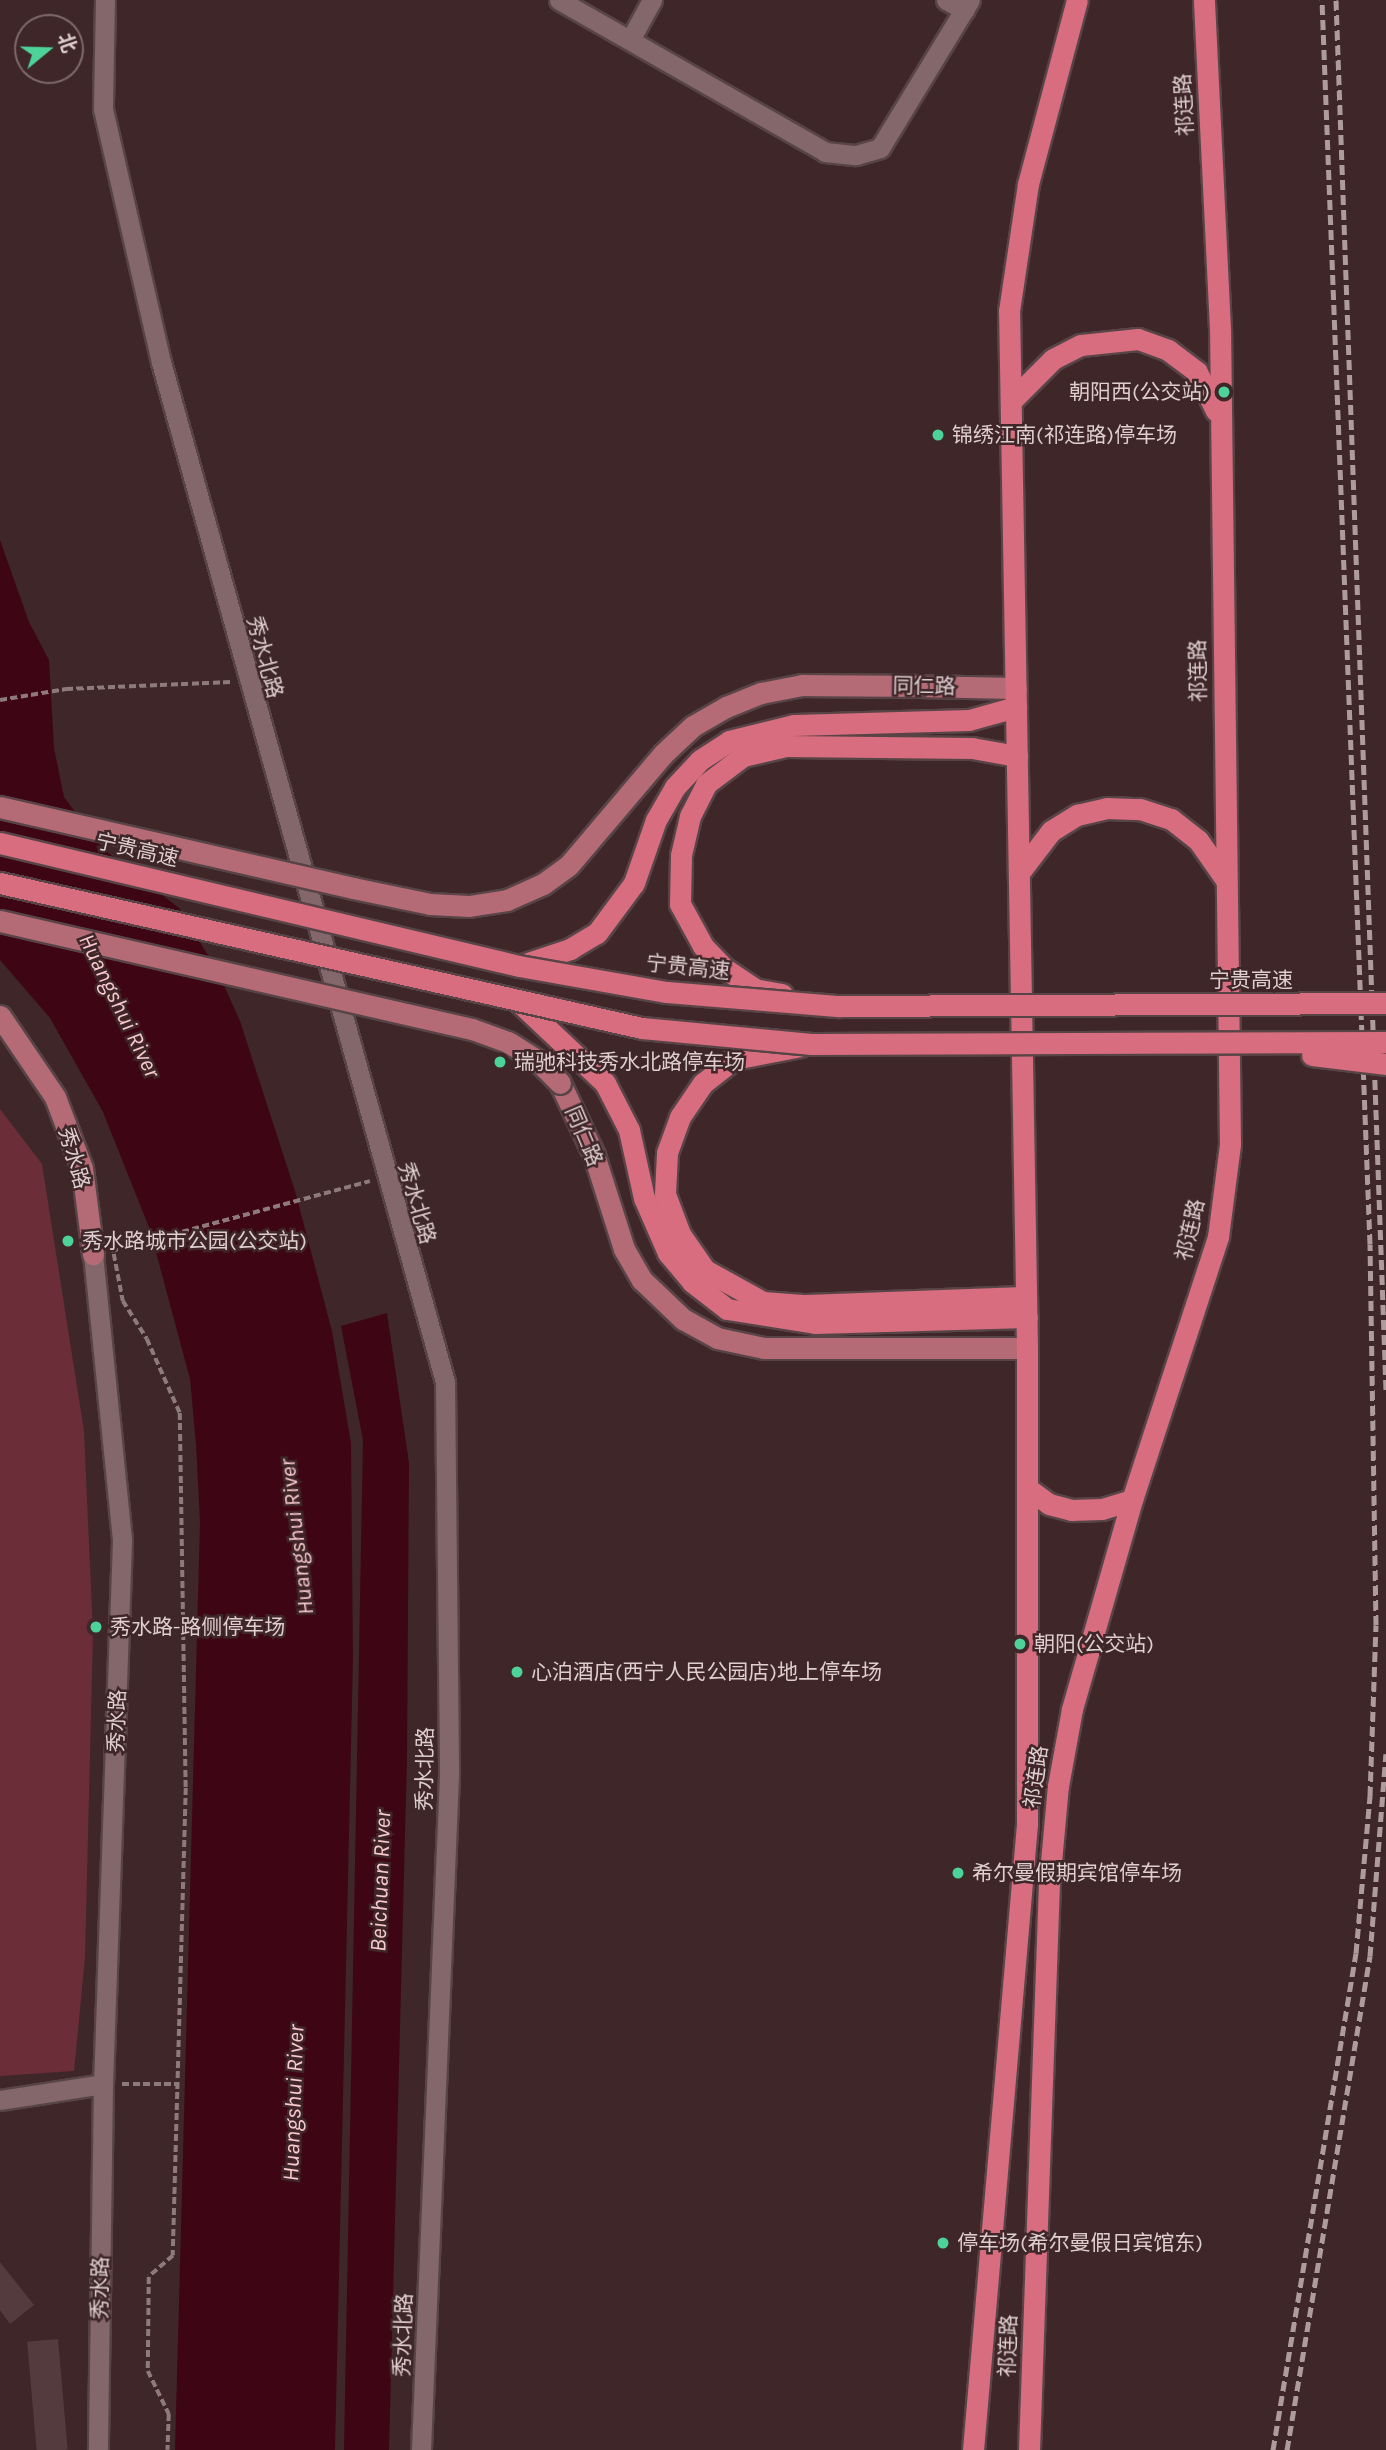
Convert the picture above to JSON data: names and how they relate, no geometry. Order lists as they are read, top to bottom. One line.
{"streets":{"highway":["祁连路","宁贵高速"],"main road":["同仁路","秀水路"],"street":["秀水北路"]},"crossings":[["祁连路","同仁路"]],"water":["Huangshui River","Beichuan River"],"places":["朝阳西(公交站)","锦绣江南(祁连路)停车场","瑞驰科技秀水北路停车场","秀水路城市公园(公交站)","秀水路-路侧停车场","朝阳(公交站)","心泊酒店(西宁人民公园店)地上停车场","希尔曼假期宾馆停车场","停车场(希尔曼假日宾馆东)"],"north":"right"}
